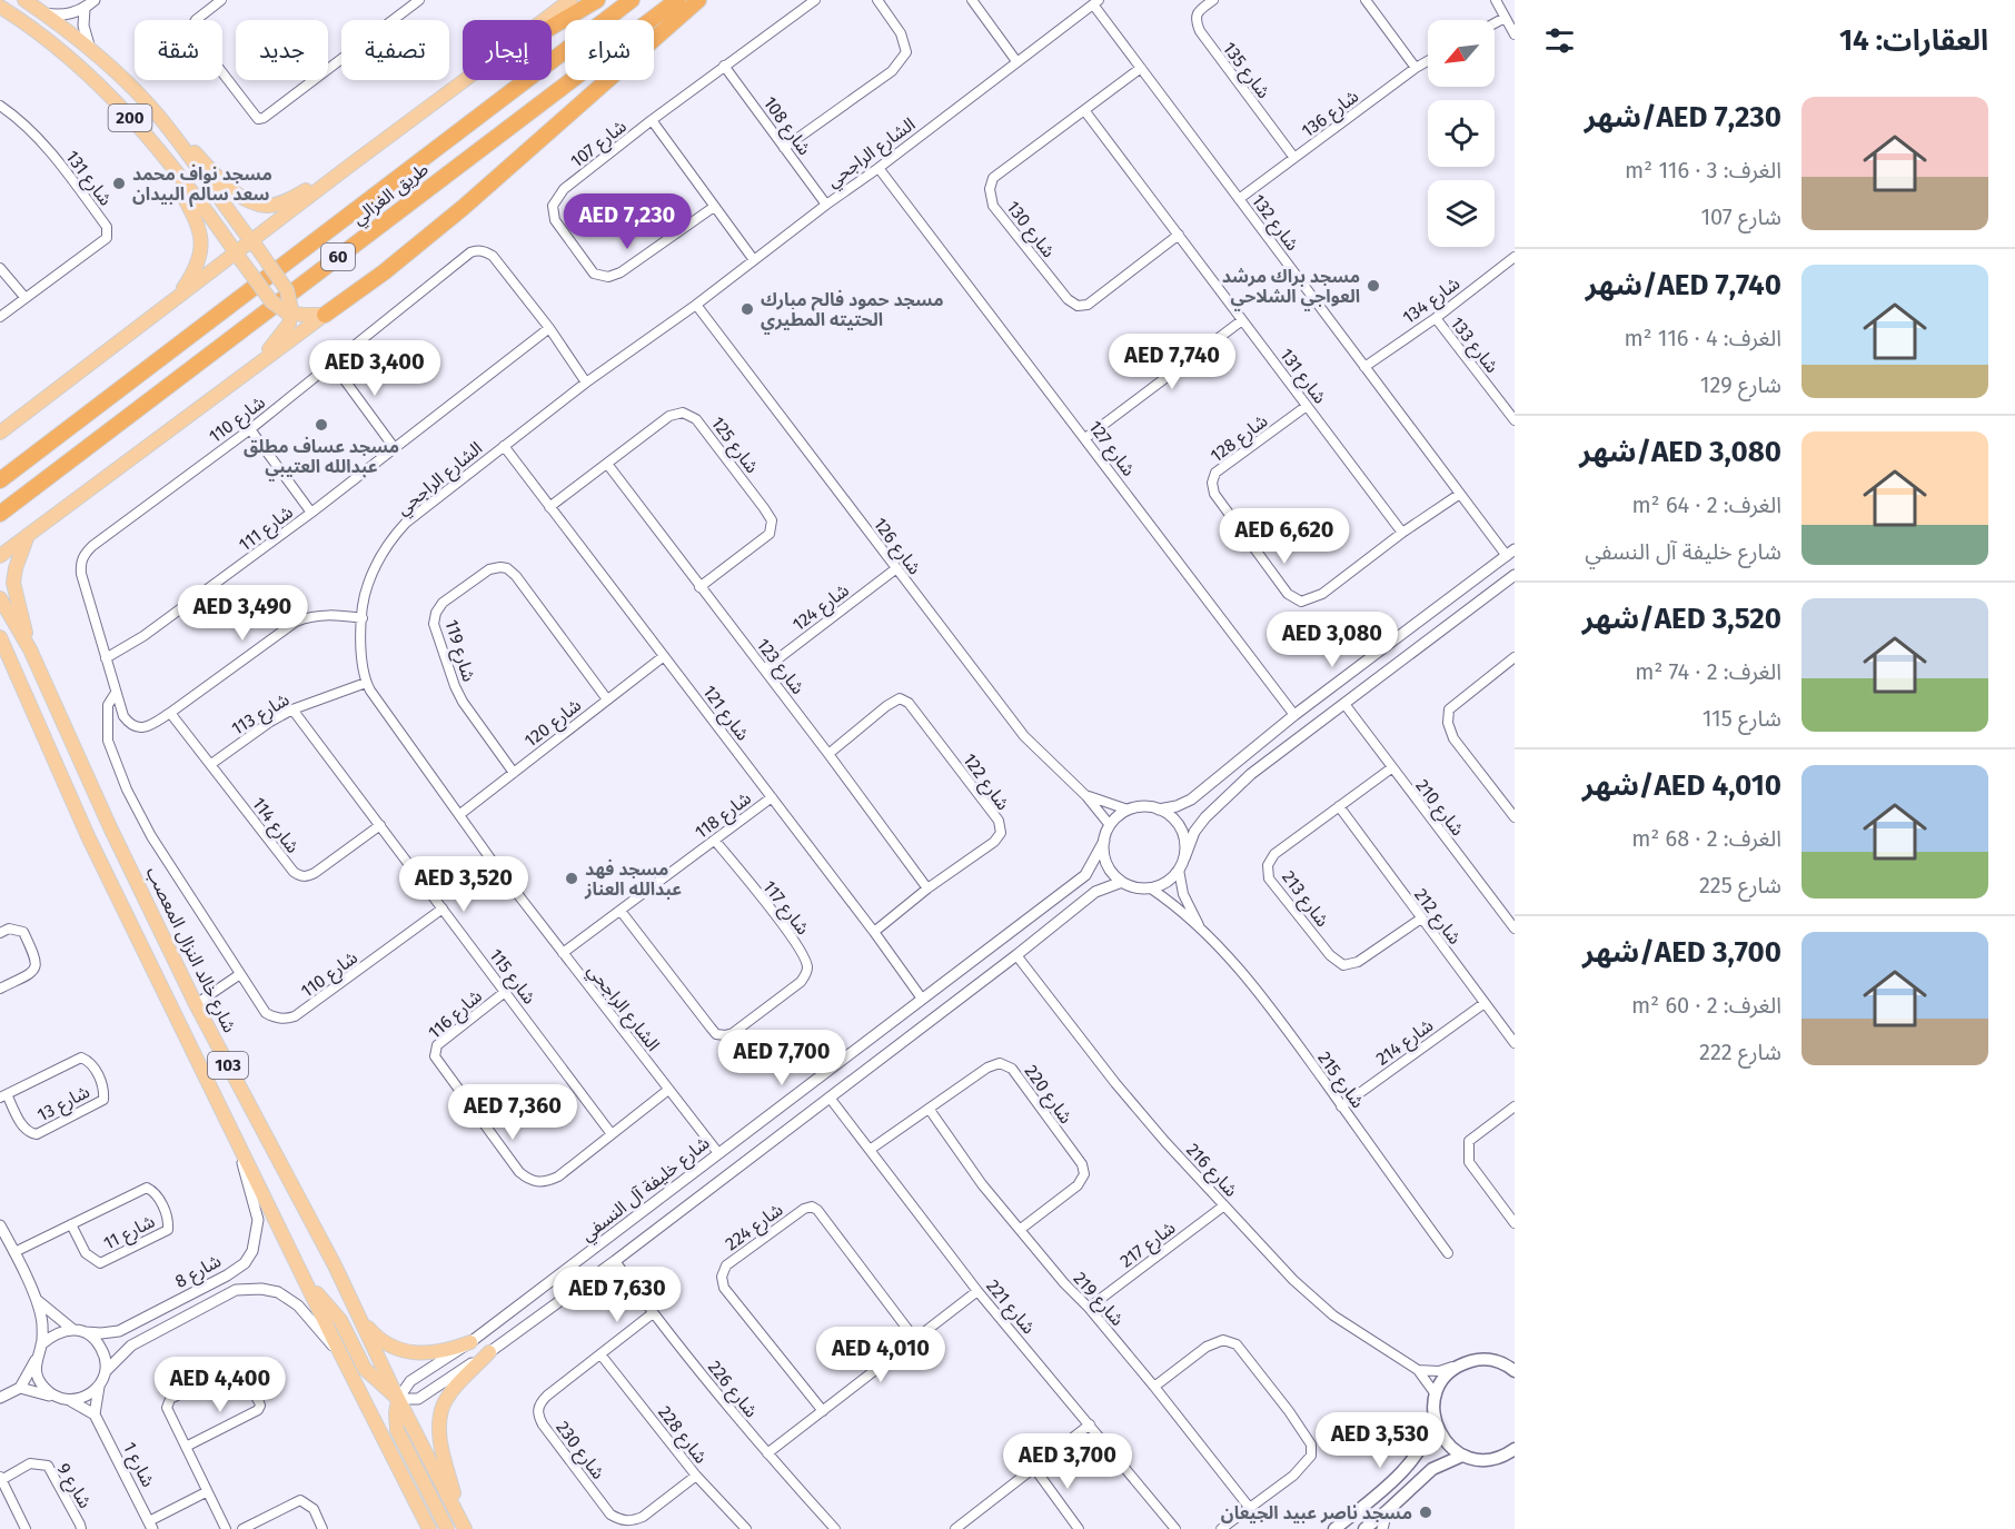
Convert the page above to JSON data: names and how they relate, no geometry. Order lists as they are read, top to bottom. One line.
{"streets":{"highway":["طريق الغزالي","60"],"main road":["200","شارع خالد النزال المعصب","103"],"street":["شارع 135","شارع 136","شارع 108","شارع 107","الشارع الراجحي","شارع 131","شارع 132","شارع 130","شارع 134","شارع 133","شارع 110","شارع 128","شارع 125","شارع 127","شارع 111","شارع 126","شارع 124","شارع 119","شارع 123","شارع 121","شارع 113","شارع 120","شارع 122","شارع 210","شارع 118","114 شارع","شارع 213","شارع 117","شارع 212","شارع 115","شارع 116","شارع 214","شارع 215","شارع 220","شارع 13","شارع 216","شارع خليفة آل النسفي","شارع 224","شارع 11","شارع 217","شارع 8","شارع 219","شارع 221","شارع 226","شارع 228","شارع 230","شارع 1","شارع 9"]},"crossings":[["شارع 135","شارع 136"],["شارع 136","شارع 132"],["شارع 108","شارع 107"],["شارع 108","الشارع الراجحي"],["الشارع الراجحي","شارع 132"],["الشارع الراجحي","شارع 110"],["الشارع الراجحي","شارع 127"],["الشارع الراجحي","شارع 126"],["الشارع الراجحي","شارع 121"],["الشارع الراجحي","شارع 113"],["الشارع الراجحي","شارع 120"],["الشارع الراجحي","شارع 118"],["الشارع الراجحي","شارع 116"],["الشارع الراجحي","شارع خليفة آل النسفي"],["شارع 131","شارع 130"],["شارع 131","شارع 128"],["شارع 132","شارع 130"],["شارع 132","شارع 134"],["شارع 132","شارع 128"],["شارع 134","شارع 133"],["شارع 110","شارع 111"],["شارع 110","114 شارع"],["شارع 110","شارع 115"],["شارع 125","شارع 123"],["شارع 125","شارع 121"],["شارع 126","شارع 124"],["شارع 126","شارع 215"],["شارع 126","شارع خليفة آل النسفي"],["شارع 124","شارع 123"],["شارع 119","شارع 120"],["شارع 123","شارع 122"],["شارع 121","شارع 120"],["شارع 121","شارع 122"],["شارع 121","شارع 118"],["شارع 121","شارع خليفة آل النسفي"],["شارع 113","114 شارع"],["شارع 113","شارع 115"],["شارع 210","شارع 213"],["شارع 118","شارع 117"],["114 شارع","شارع 115"],["شارع 213","شارع 212"],["شارع 212","شارع 214"],["شارع خالد النزال المعصب","شارع خليفة آل النسفي"],["شارع 115","شارع 116"],["شارع 214","شارع 215"],["103","شارع 8"],["شارع 215","شارع خليفة آل النسفي"],["شارع 220","شارع 219"],["شارع 220","شارع 221"],["شارع 216","شارع خليفة آل النسفي"],["شارع 216","شارع 217"],["شارع خليفة آل النسفي","شارع 221"],["شارع خليفة آل النسفي","شارع 226"],["شارع 217","شارع 219"],["شارع 226","شارع 230"],["شارع 228","شارع 230"]],"places":["مسجد نواف محمد سعد سالم البيدان","مسجد براك مرشد العواجي الشلاحي","مسجد حمود فالح مبارك الحتيته المطيري","مسجد عساف مطلق عبدالله العتيبي","مسجد فهد عبدالله العناز","مسجد ناصر عبيد الجيعان"],"north":"bottom left","page":{"heading":"العقارات: 14","chip":["شراء","إيجار","تصفية","جديد","شقة"],"list":[{"name":"AED 7,230/شهر","note":"الغرف: 3 · 116 m² · شارع 107"},{"name":"AED 7,740/شهر","note":"الغرف: 4 · 116 m² · شارع 129"},{"name":"AED 3,080/شهر","note":"الغرف: 2 · 64 m² · شارع خليفة آل النسفي"},{"name":"AED 3,520/شهر","note":"الغرف: 2 · 74 m² · شارع 115"},{"name":"AED 4,010/شهر","note":"الغرف: 2 · 68 m² · شارع 225"},{"name":"AED 3,700/شهر","note":"الغرف: 2 · 60 m² · شارع 222"}],"price":["AED 7,230","AED 7,740","AED 3,400","AED 6,620","AED 3,490","AED 3,080","AED 3,520","AED 7,700","AED 7,360","AED 7,630","AED 4,010","AED 4,400","AED 3,530","AED 3,700"]}}
